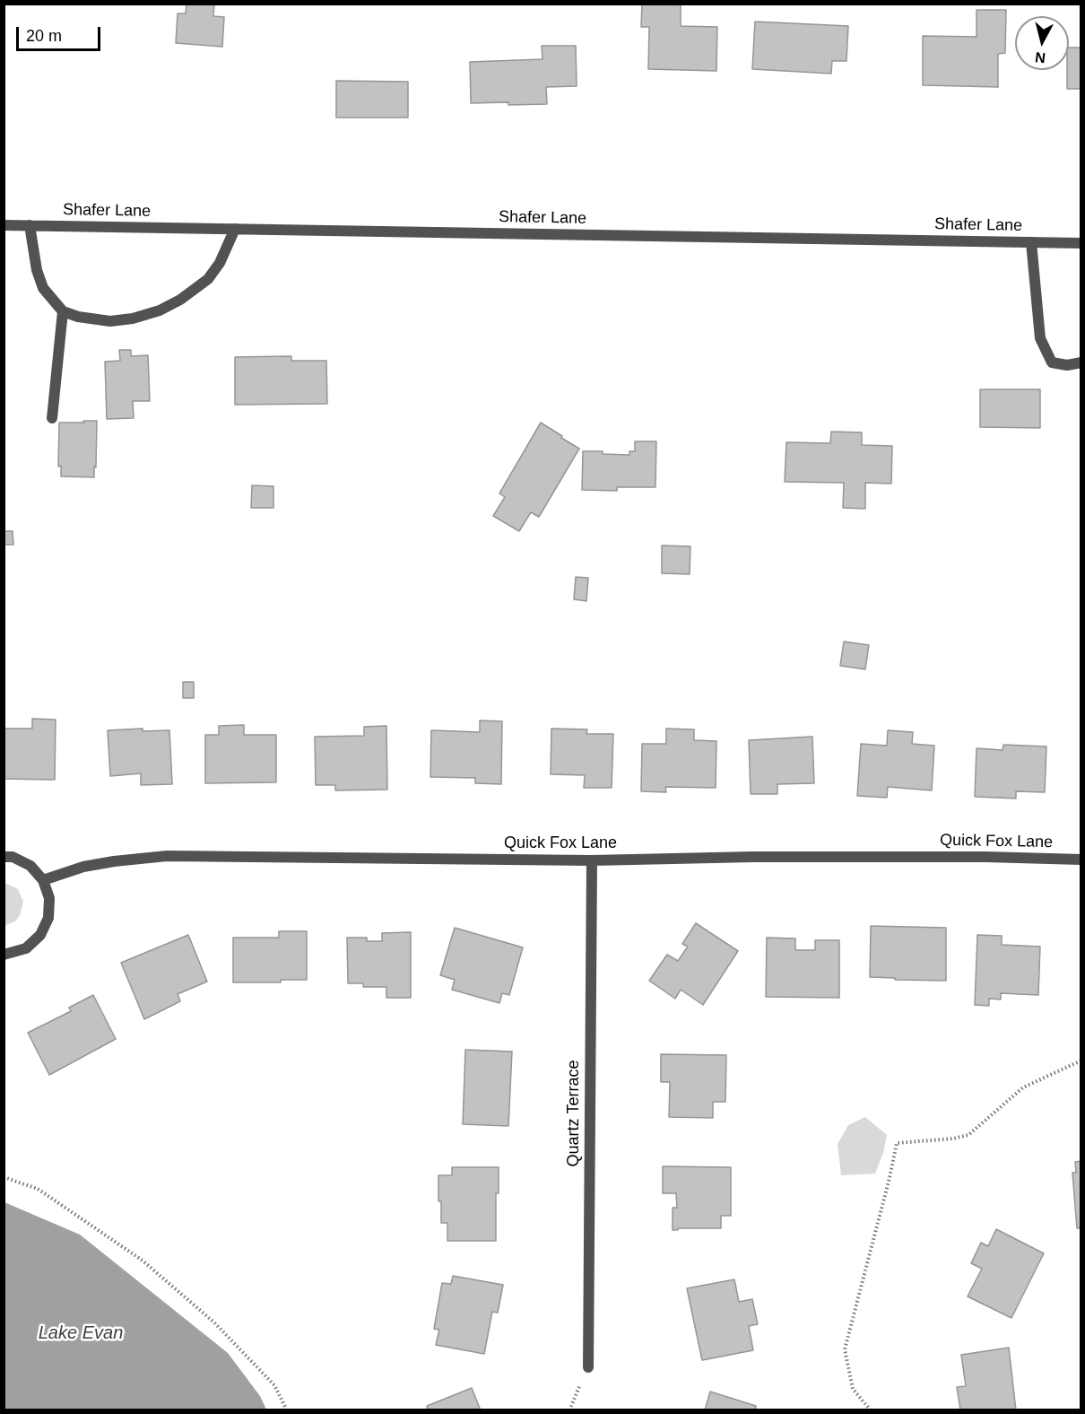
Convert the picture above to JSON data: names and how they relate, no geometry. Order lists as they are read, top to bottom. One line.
{"streets":{"street":["Shafer Lane","Quick Fox Lane","Quartz Terrace"]},"crossings":[["Quick Fox Lane","Quartz Terrace"]],"water":["Lake Evan"],"scale_bar":"20 m","north":"bottom"}
